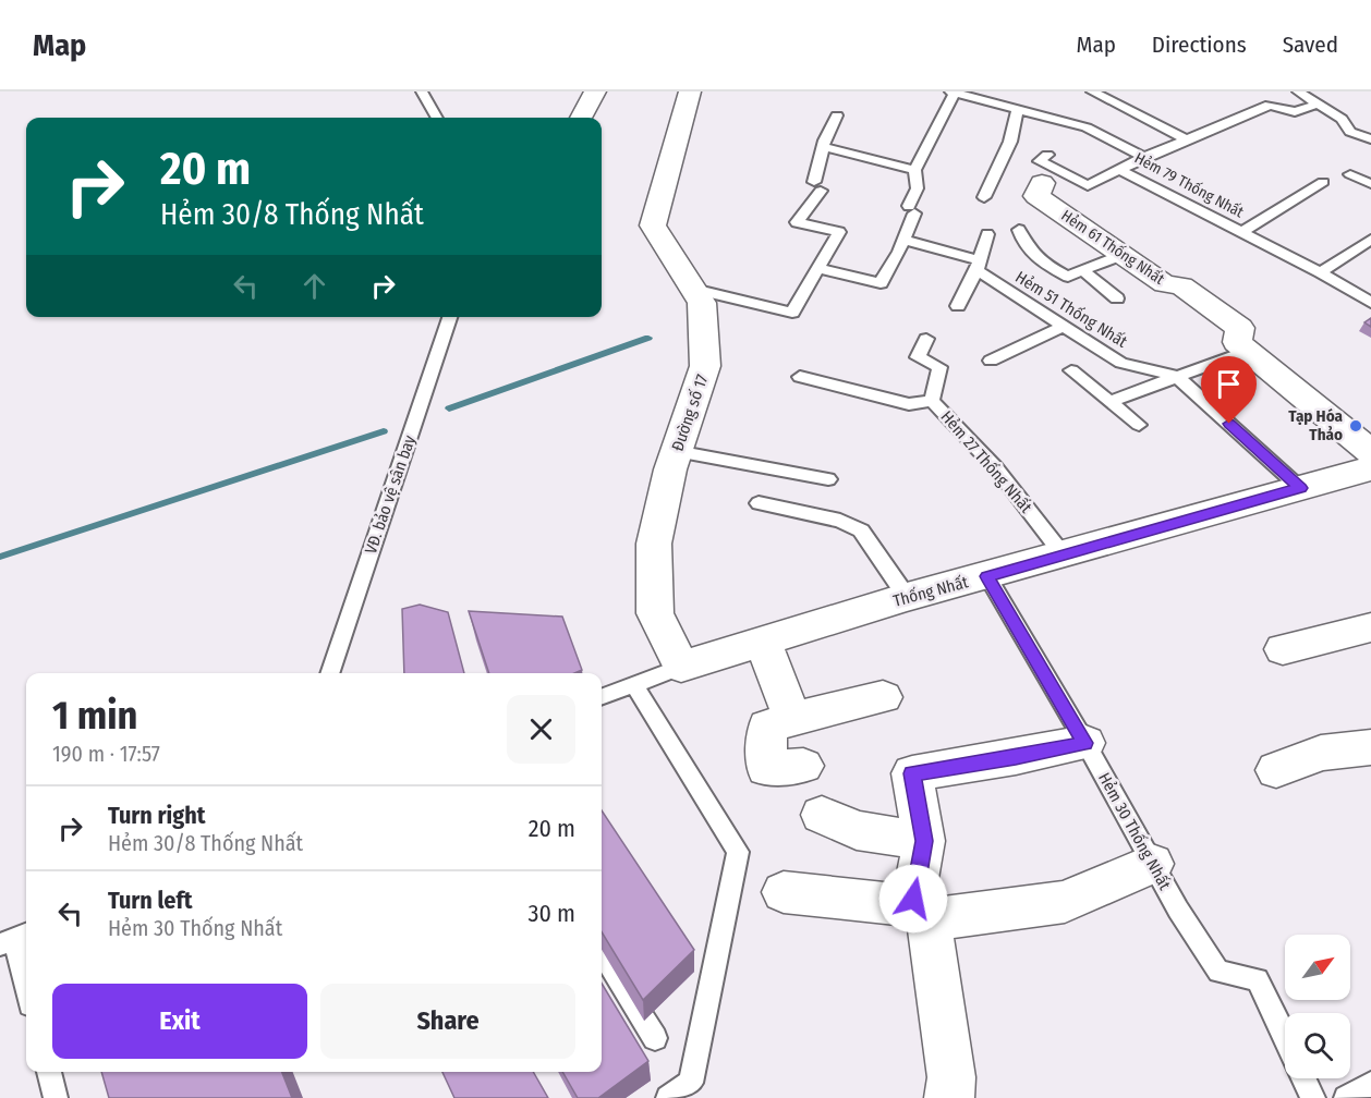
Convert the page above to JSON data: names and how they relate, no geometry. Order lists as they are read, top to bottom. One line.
{"streets":{"street":["Hẻm 61 Thống Nhất","Đường số 17","Thống Nhất"],"lane":["Hẻm 79 Thống Nhất","Hẻm 51 Thống Nhất","Hẻm 27 Thống Nhất","VĐ. bảo vệ sân bay","Hẻm 30 Thống Nhất"]},"crossings":[["Hẻm 61 Thống Nhất","Thống Nhất"],["Hẻm 51 Thống Nhất","Thống Nhất"],["Đường số 17","Thống Nhất"],["Hẻm 27 Thống Nhất","Thống Nhất"],["Thống Nhất","Hẻm 30 Thống Nhất"]],"places":["Tạp Hóa Thảo"],"north":"top right","page":{"header":"Map","nav":["Map","Directions","Saved"],"turn":["20 m","Hẻm 30/8 Thống Nhất"],"heading":["1 min","190 m · 17:57"],"list":[{"name":"Turn right","note":"Hẻm 30/8 Thống Nhất","value":"20 m"},{"name":"Turn left","note":"Hẻm 30 Thống Nhất","value":"30 m"}],"buttons":["Exit","Share"]}}
